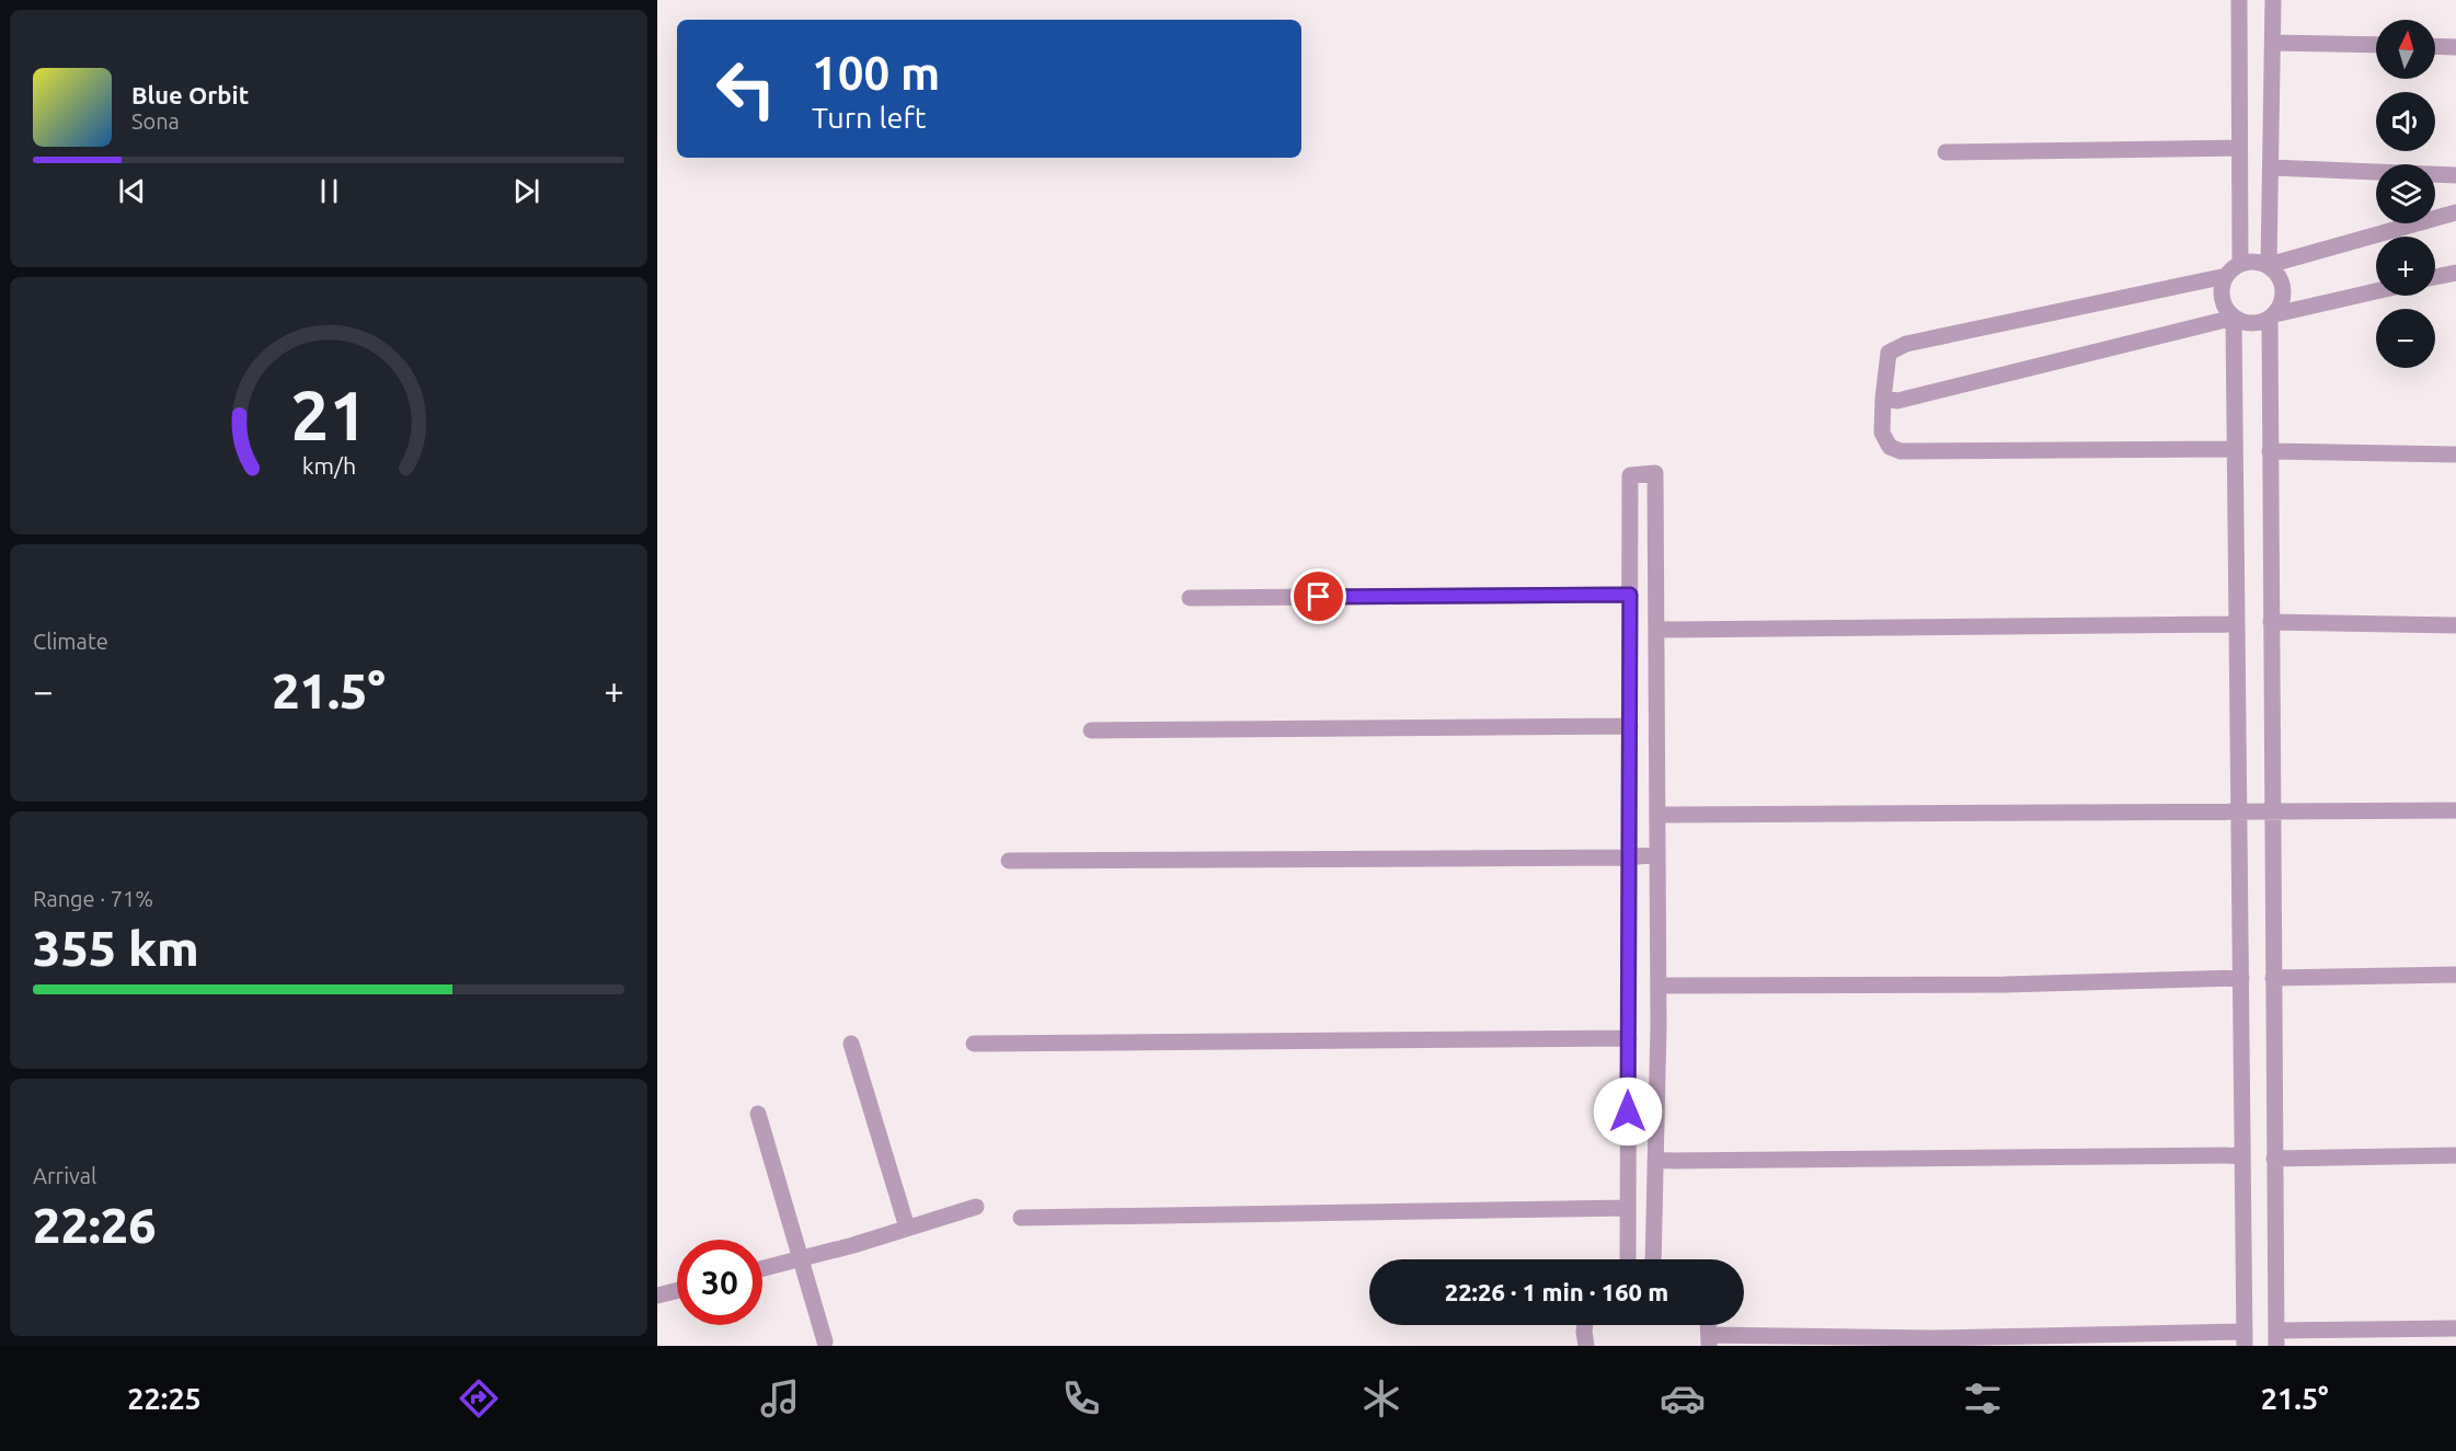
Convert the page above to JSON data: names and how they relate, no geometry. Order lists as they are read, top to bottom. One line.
{"north":"top","page":{"map_buttons":["+","−"],"turn":["100 m","Turn left"],"song":["Blue Orbit","Sona"],"tile":["Climate",["Range · 71%","355 km"],["Arrival","22:26"]],"heat":["−","21.5°","+"],"limit":"30","trip":"22:26 · 1 min · 160 m","tabs":["22:25","21.5°"],"gauge":["21","km/h"]}}
